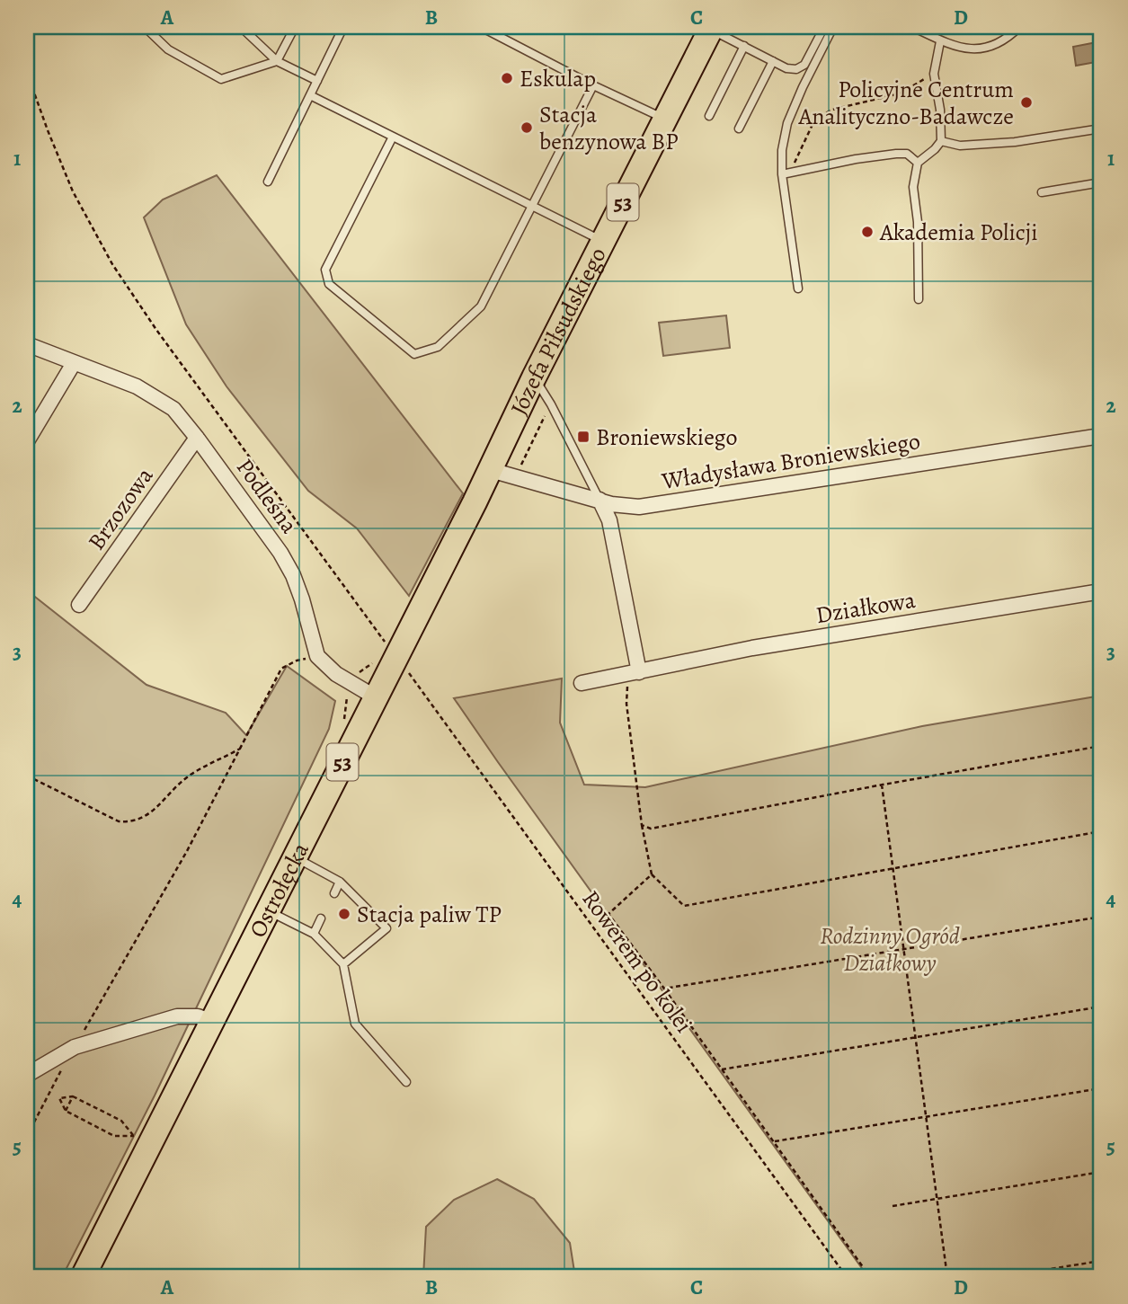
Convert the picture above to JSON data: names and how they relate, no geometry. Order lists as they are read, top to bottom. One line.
{"streets":{"main road":["53","Józefa Piłsudskiego","Ostrołęcka"],"street":["Władysława Broniewskiego","Podleśna","Brzozowa","Działkowa"],"path":["Rowerem po kolei"]},"crossings":[["Józefa Piłsudskiego","Władysława Broniewskiego"],["Józefa Piłsudskiego","Ostrołęcka"],["Podleśna","Brzozowa"]],"parks":["Rodzinny Ogród Działkowy"],"places":{"other":["Eskulap","Policyjne Centrum Analityczno-Badawcze","Stacja benzynowa BP","Akademia Policji","Stacja paliw TP"],"transit":["Broniewskiego"]},"grid":{"columns":["A","B","C","D"],"rows":["1","2","3","4","5"]}}
